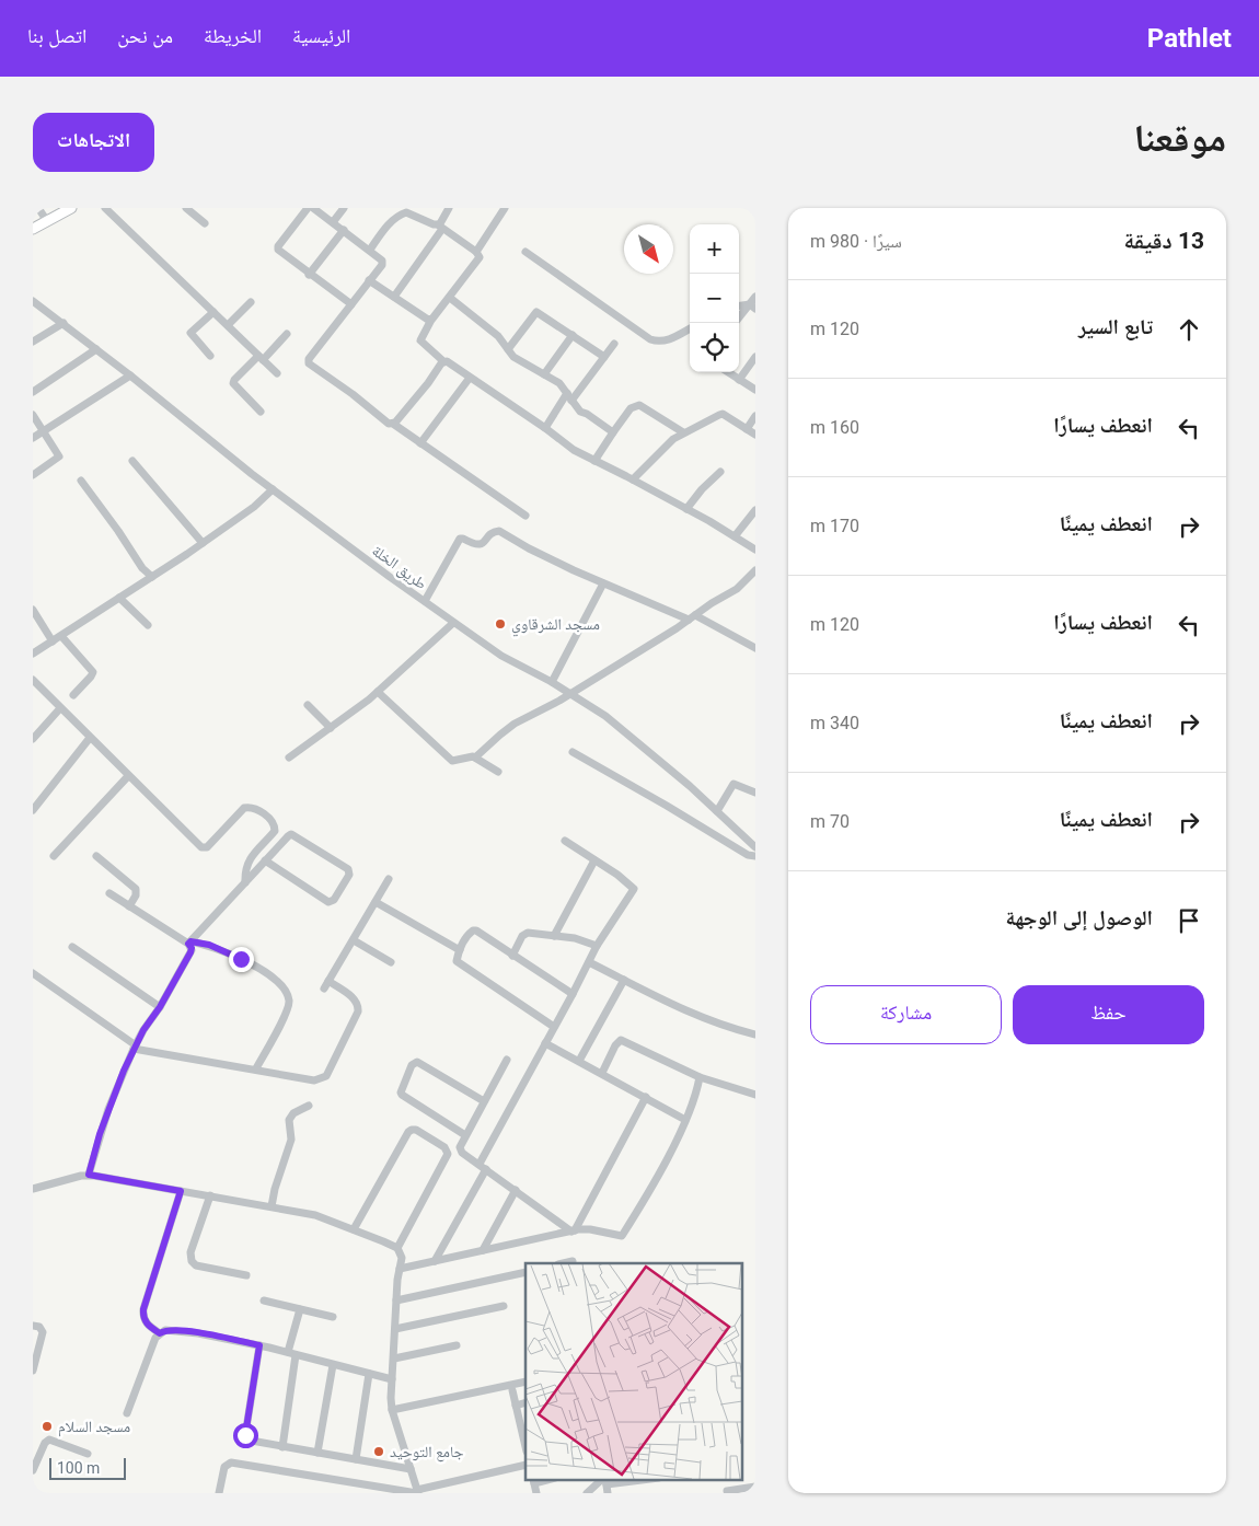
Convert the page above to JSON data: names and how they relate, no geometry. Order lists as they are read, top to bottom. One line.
{"streets":{"street":["طريق الخلة"]},"places":["مسجد الشرقاوي","مسجد السلام","جامع التوحيد"],"scale_bar":"100 m","north":"bottom right","page":{"header":"Pathlet","nav":["الرئيسية","الخريطة","من نحن","اتصل بنا"],"title":"موقعنا","buttons":["الاتجاهات",["حفظ","مشاركة"]],"heading":["13 دقيقة","سيرًا · 980 m"],"map_buttons":["+","−"],"list":[["تابع السير","120 m"],["انعطف يسارًا","160 m"],["انعطف يمينًا","170 m"],["انعطف يسارًا","120 m"],["انعطف يمينًا","340 m"],["انعطف يمينًا","70 m"],"الوصول إلى الوجهة"],"scale":"100 m"}}
